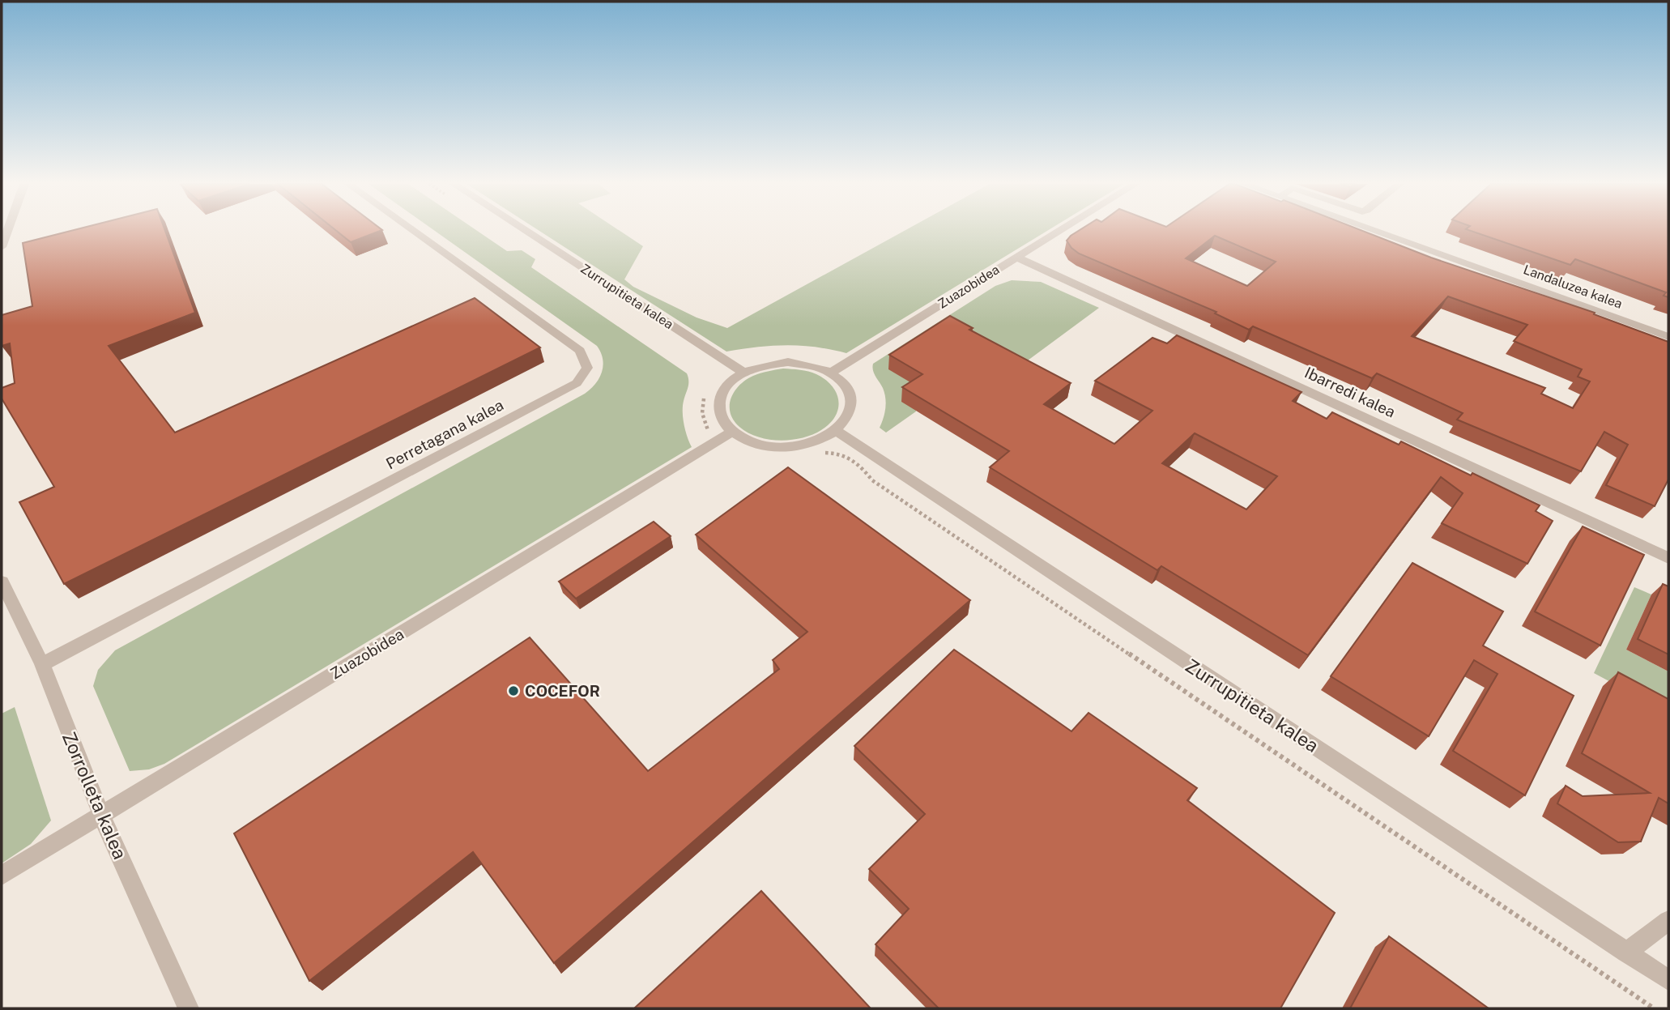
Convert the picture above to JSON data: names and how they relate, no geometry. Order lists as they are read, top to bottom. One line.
{"streets":{"street":["Zuazobidea","Landaluzea kalea","Zurrupitieta kalea","Ibarredi kalea","Perretagana kalea","Zorrolleta kalea"]},"crossings":[["Zuazobidea","Zurrupitieta kalea"],["Zuazobidea","Ibarredi kalea"],["Zuazobidea","Zorrolleta kalea"],["Perretagana kalea","Zorrolleta kalea"]],"places":["COCEFOR"]}
